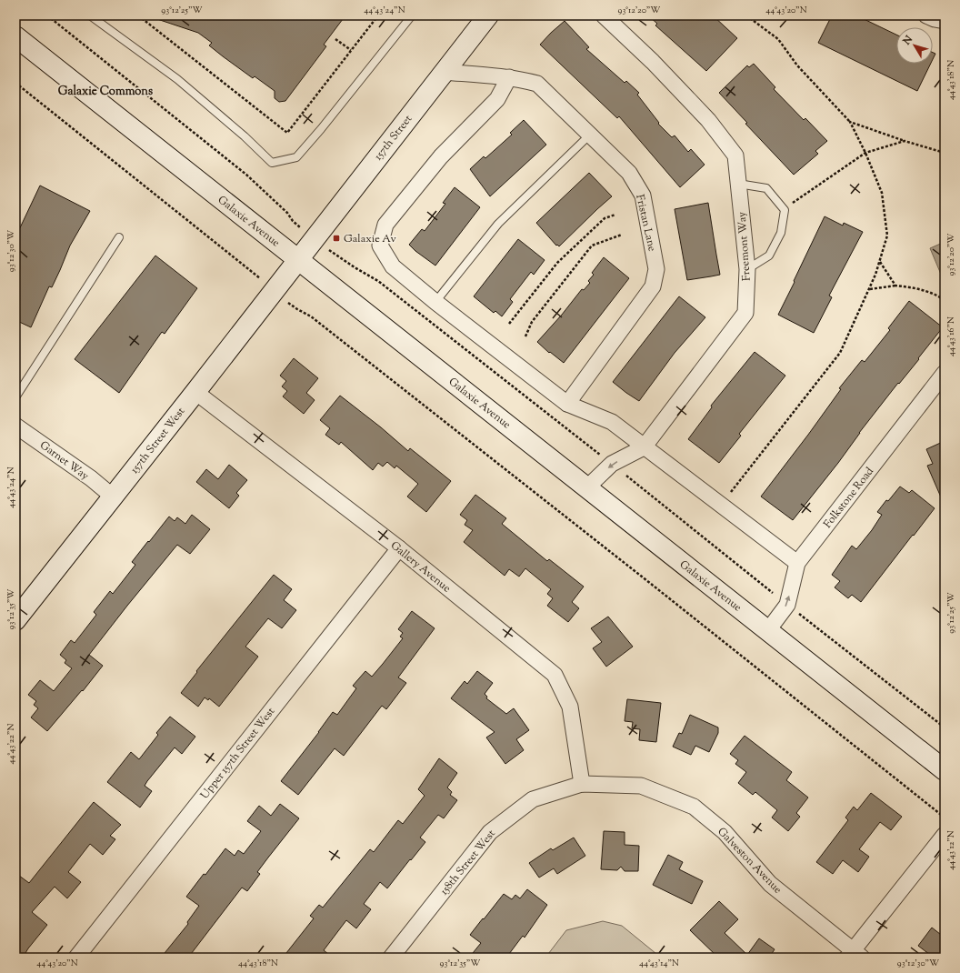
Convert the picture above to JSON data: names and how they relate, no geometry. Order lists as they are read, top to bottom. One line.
{"streets":{"street":["157th Street","Galaxie Avenue","Fristan Lane","Freemont Way","157th Street West","Garnet Way","Folkstone Road","Gallery Avenue","Upper 157th Street West","Galveston Avenue","158th Street West"]},"crossings":[["157th Street","Galaxie Avenue"],["157th Street","Fristan Lane"],["157th Street","157th Street West"],["Galaxie Avenue","Freemont Way"],["Galaxie Avenue","157th Street West"],["Galaxie Avenue","Folkstone Road"],["157th Street West","Garnet Way"],["157th Street West","Gallery Avenue"],["Gallery Avenue","Upper 157th Street West"],["Gallery Avenue","Galveston Avenue"],["Gallery Avenue","158th Street West"],["Galveston Avenue","158th Street West"]],"districts":["Galaxie Commons"],"places":{"transit":["Galaxie Av"]},"north":"top left","coordinates":["93°12'25\"W","44°43'24\"N","93°12'20\"W","44°43'20\"N","44°43'18\"N","93°12'30\"W","44°43'16\"N","93°12'35\"W","44°43'22\"N","44°43'12\"N","44°43'14\"N"]}
